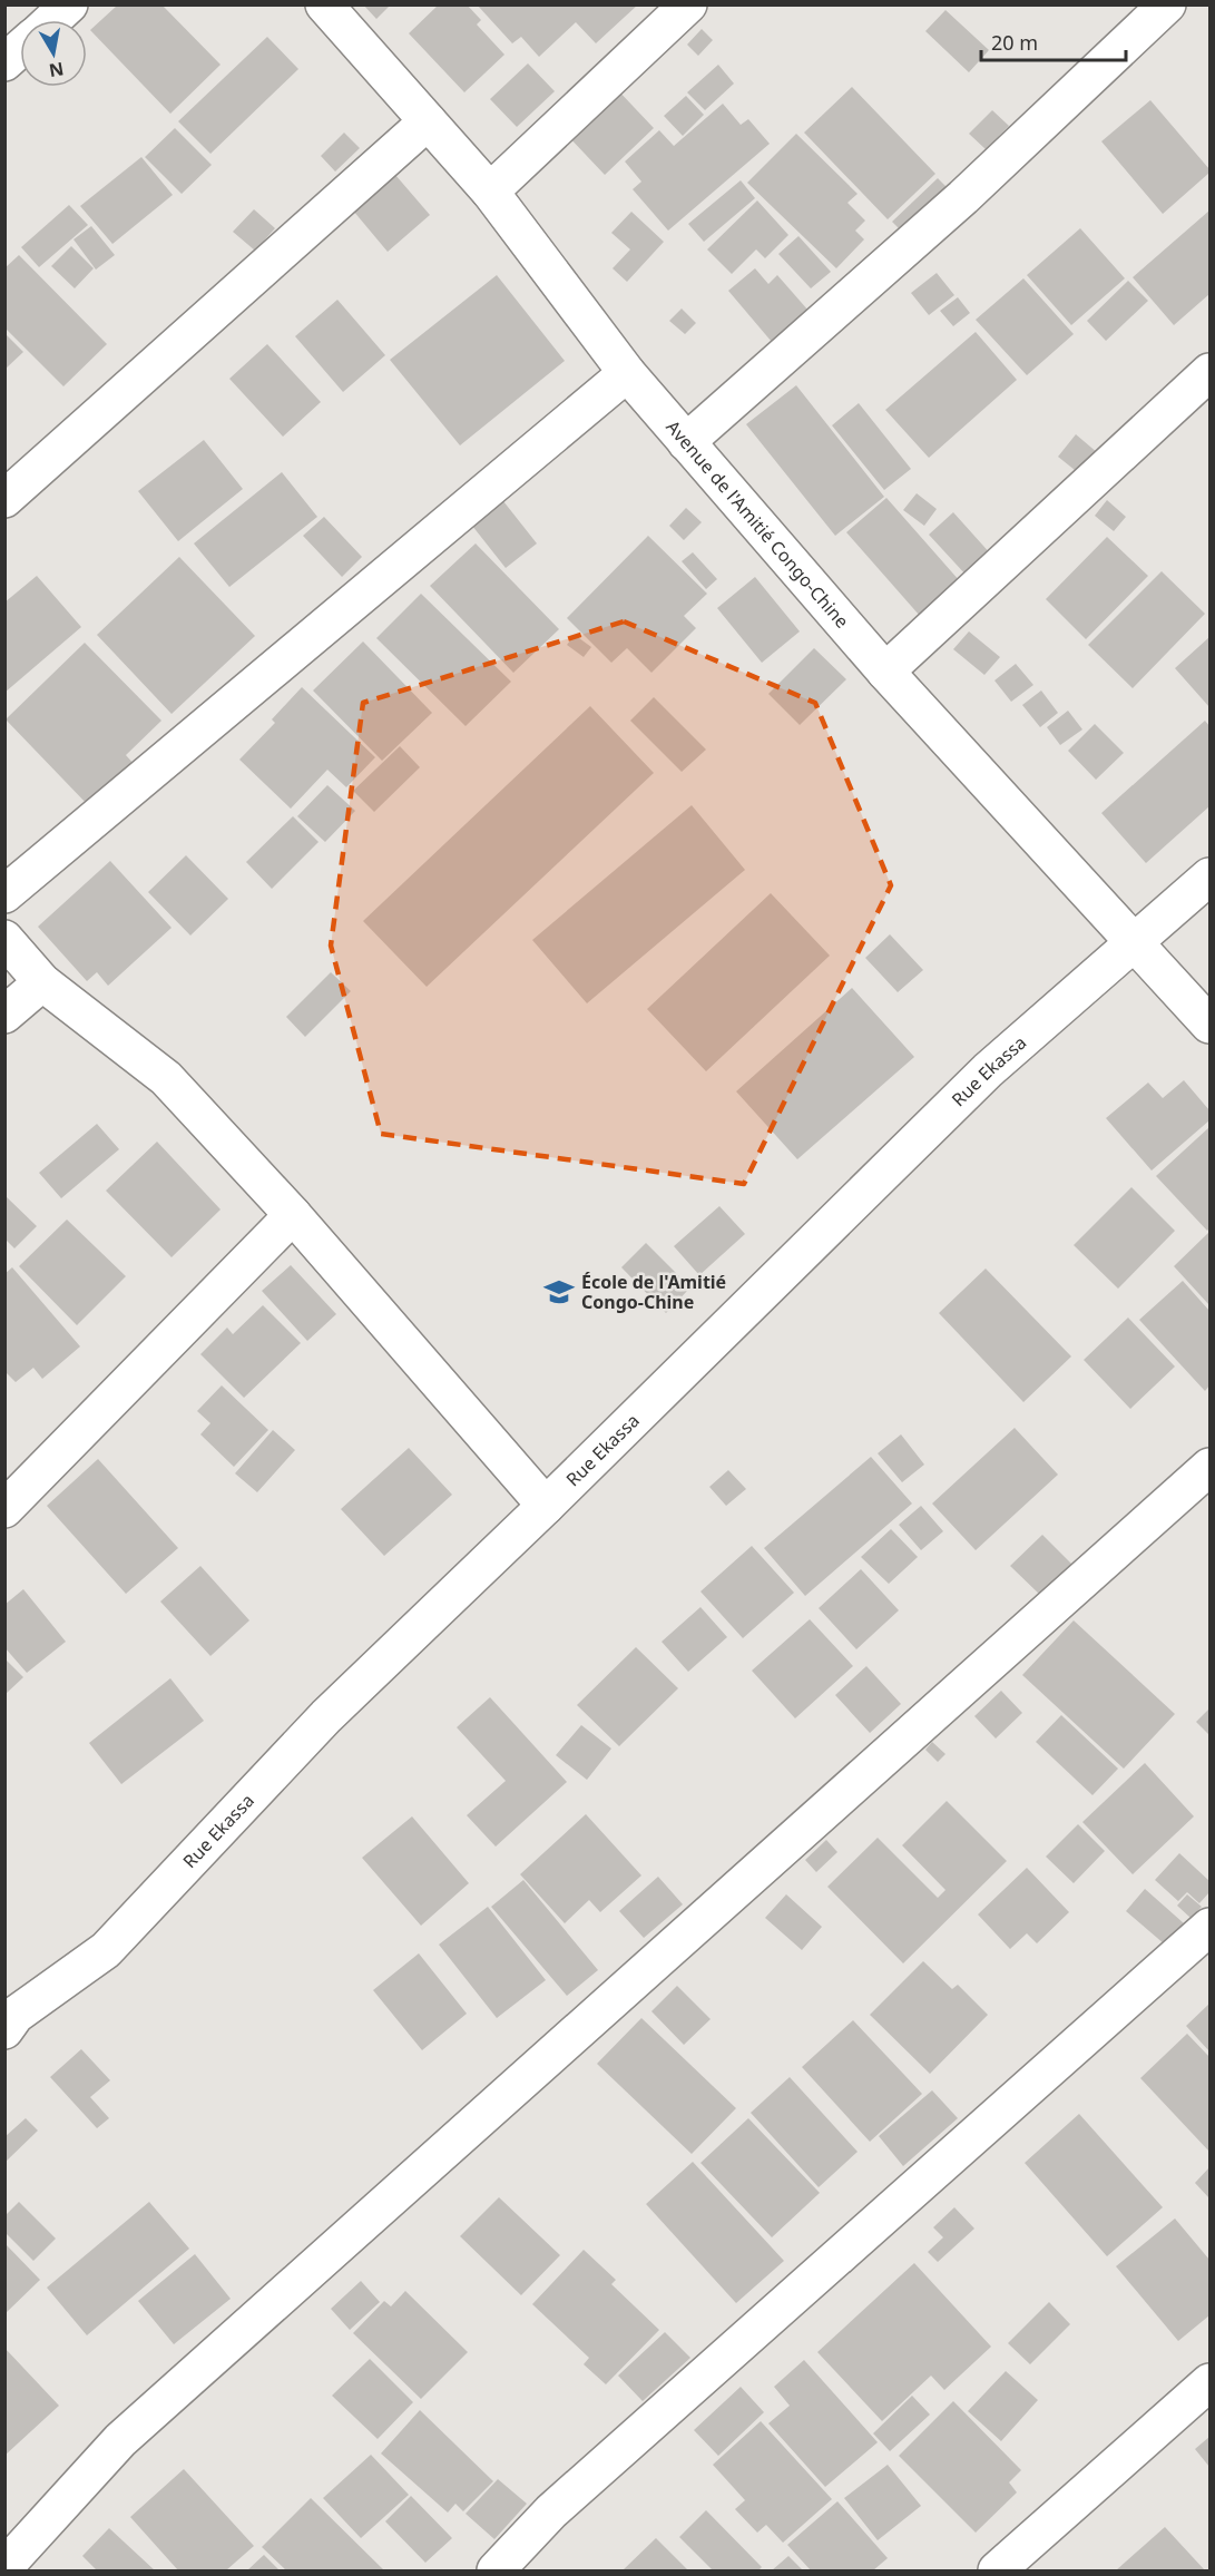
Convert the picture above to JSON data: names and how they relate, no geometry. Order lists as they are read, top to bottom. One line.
{"streets":{"street":["Avenue de l'Amitié Congo-Chine","Rue Ekassa"]},"crossings":[["Avenue de l'Amitié Congo-Chine","Rue Ekassa"]],"places":{"school or university":["École de l'Amitié Congo-Chine"]},"scale_bar":"20 m","north":"bottom"}
